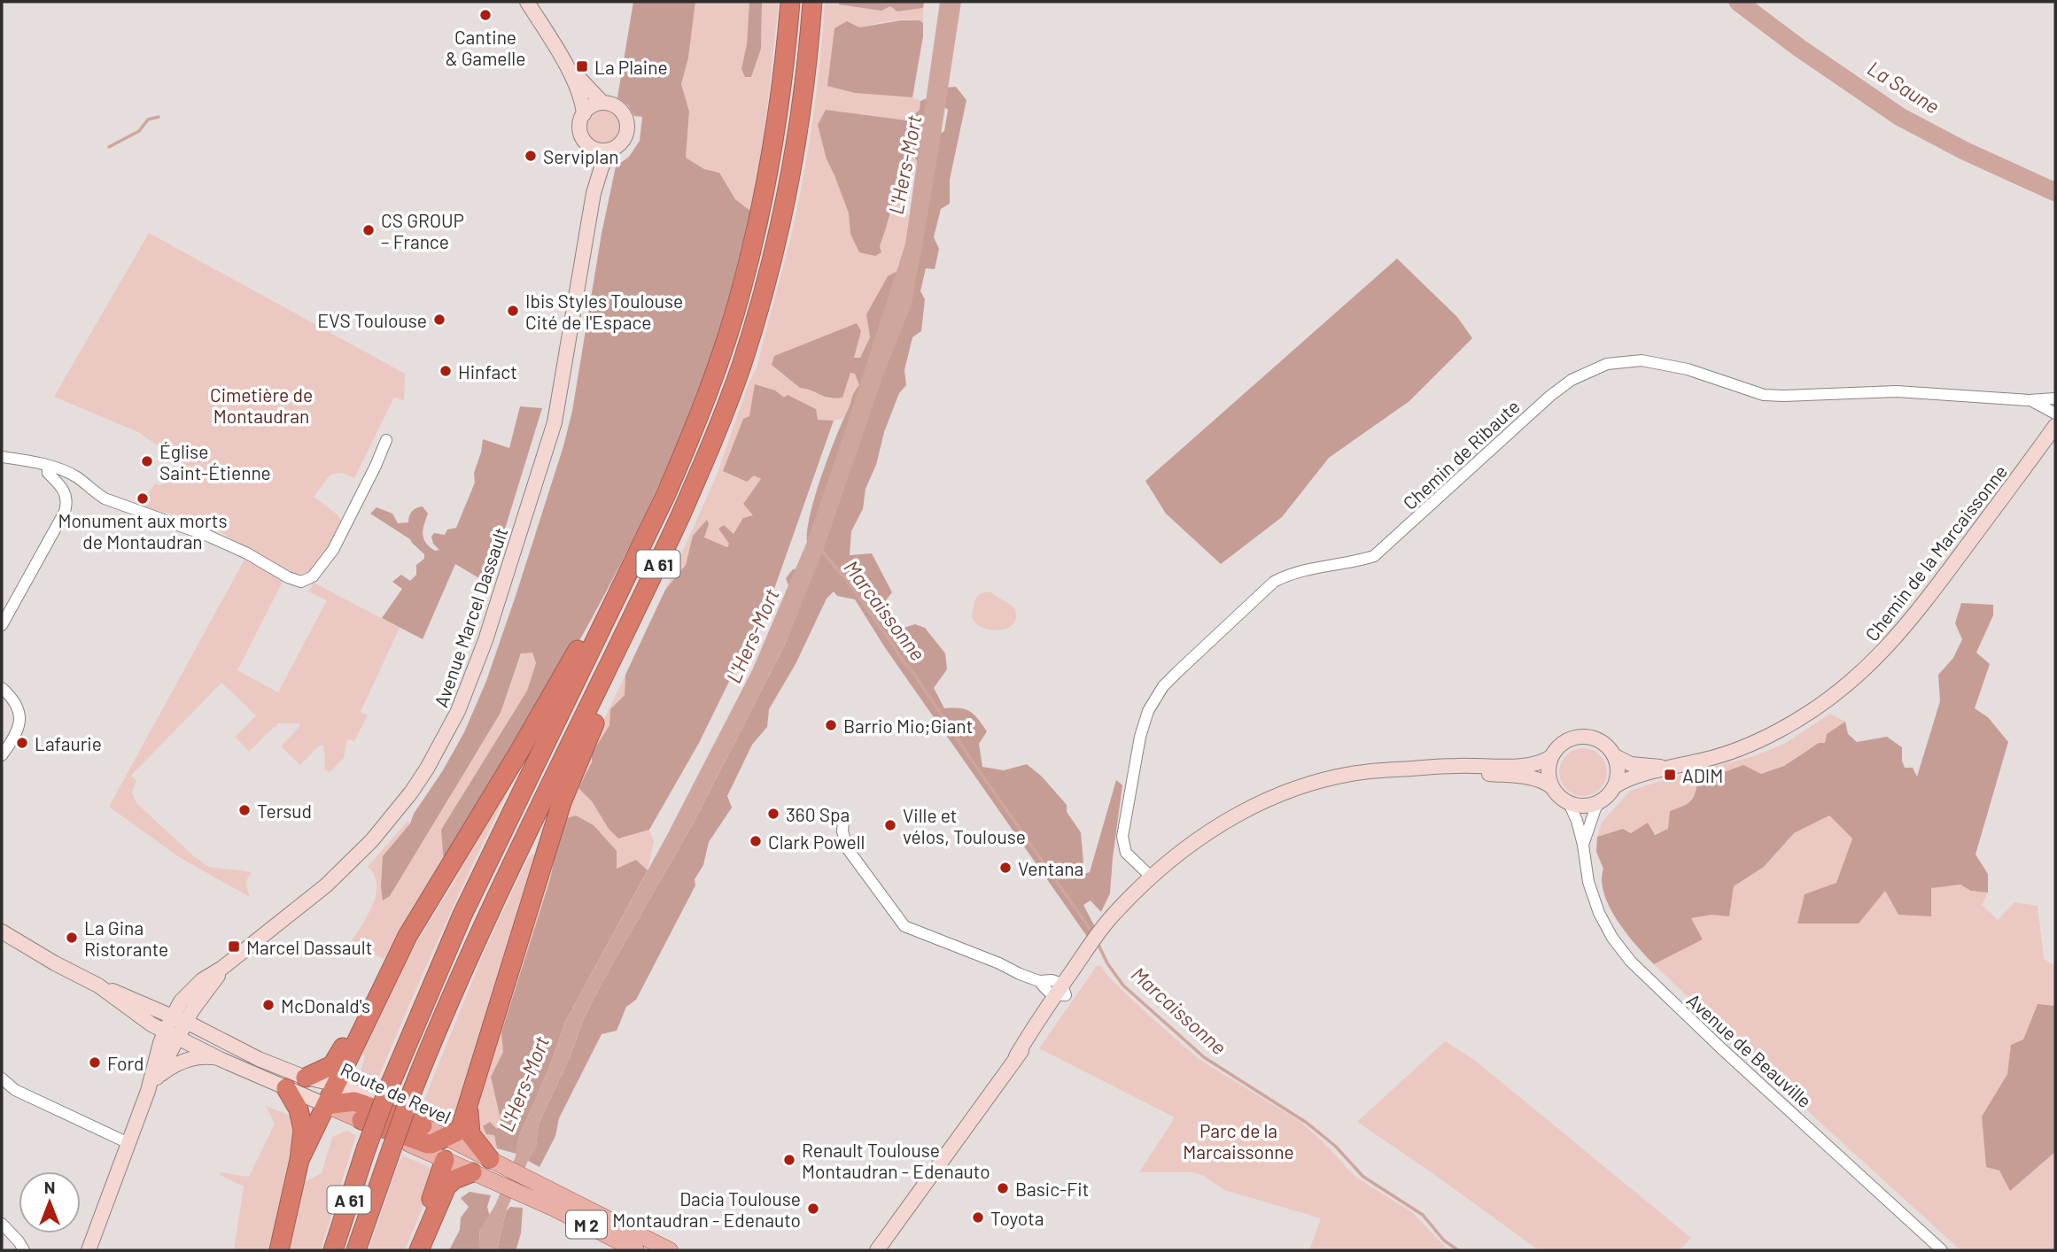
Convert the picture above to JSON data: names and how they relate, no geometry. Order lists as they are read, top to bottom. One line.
{"streets":{"highway":["A 61","M 2"],"main road":["Chemin de la Marcaissonne","Avenue Marcel Dassault","Route de Revel"],"street":["Chemin de Ribaute","Avenue de Beauville"]},"crossings":[["Chemin de la Marcaissonne","Avenue de Beauville"],["Avenue Marcel Dassault","Route de Revel"],["Avenue Marcel Dassault","M 2"],["Route de Revel","M 2"]],"water":["La Saune","L'Hers-Mort","Marcaissonne"],"parks":["Cimetière de Montaudran","Parc de la Marcaissonne"],"places":{"other":["Cantine & Gamelle","Serviplan","CS GROUP – France","Ibis Styles Toulouse Cité de l'Espace","EVS Toulouse","Hinfact","Église Saint-Étienne","Monument aux morts de Montaudran","Barrio Mio;Giant","Lafaurie","Tersud","360 Spa","Ville et vélos, Toulouse","Clark Powell","Ventana","La Gina Ristorante","McDonald's","Ford","Renault Toulouse Montaudran - Edenauto","Basic-Fit","Dacia Toulouse Montaudran - Edenauto","Toyota"],"transit":["La Plaine","ADIM","Marcel Dassault"]},"north":"top"}
